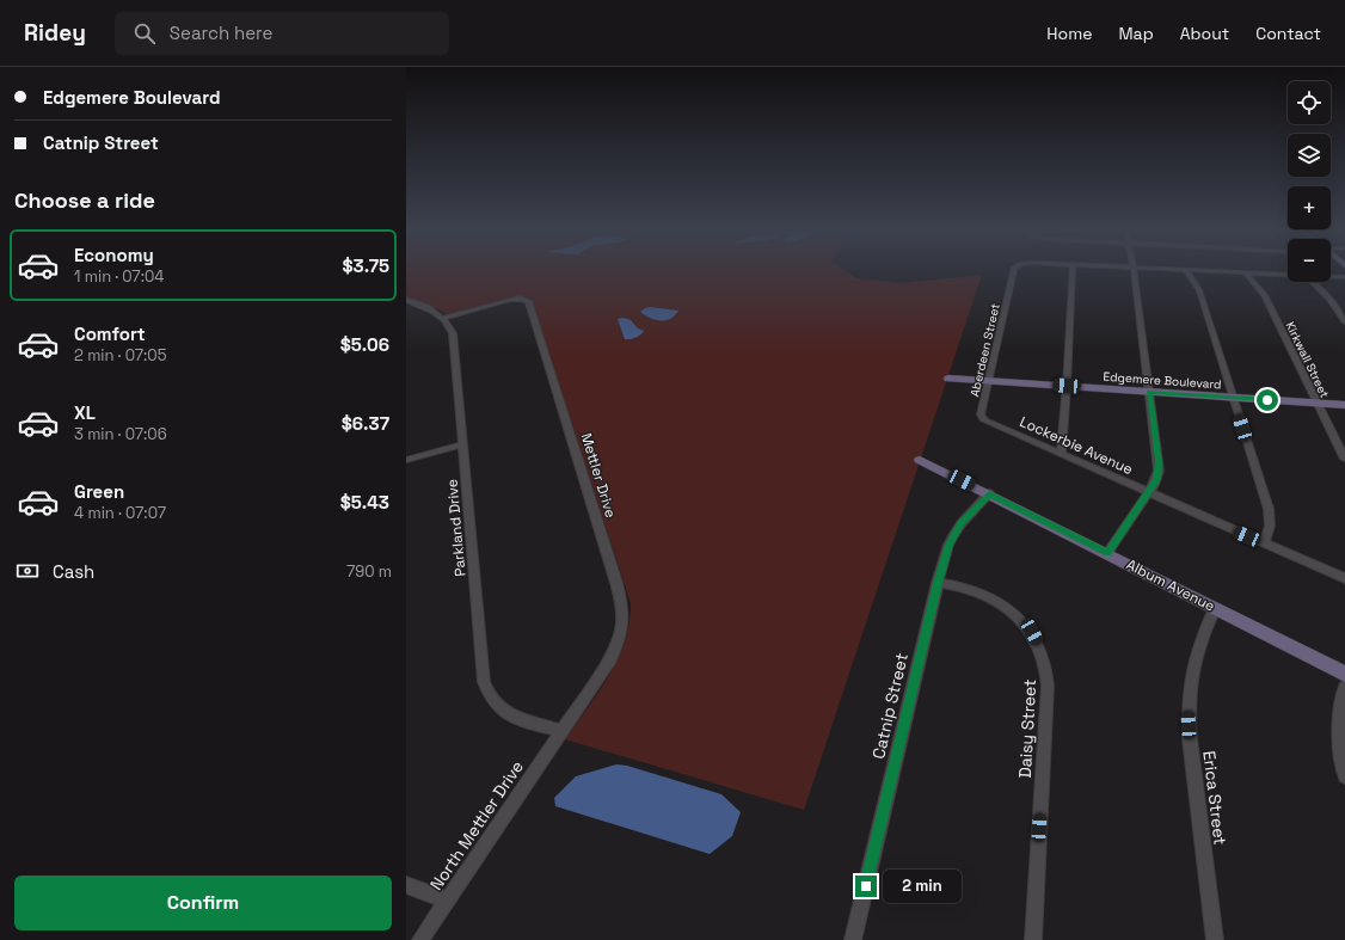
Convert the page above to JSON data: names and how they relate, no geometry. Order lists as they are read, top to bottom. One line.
{"streets":{"street":["Aberdeen Street","Kirkwall Street","Edgemere Boulevard","Lockerbie Avenue","Mettler Drive","Parkland Drive","Album Avenue","Catnip Street","Daisy Street","Erica Street","North Mettler Drive"]},"crossings":[["Aberdeen Street","Edgemere Boulevard"],["Aberdeen Street","Lockerbie Avenue"],["Kirkwall Street","Edgemere Boulevard"],["Mettler Drive","Parkland Drive"],["Mettler Drive","North Mettler Drive"],["Parkland Drive","North Mettler Drive"],["Album Avenue","Catnip Street"],["Album Avenue","Erica Street"],["Catnip Street","Daisy Street"]],"page":{"header":"Ridey","search":"Search here","nav":["Home","Map","About","Contact"],"banner":["Edgemere Boulevard","Catnip Street"],"map_buttons":["+","−"],"heading":"Choose a ride","list":[{"name":"Economy","note":"1 min · 07:04","value":"$3.75"},{"name":"Comfort","note":"2 min · 07:05","value":"$5.06"},{"name":"XL","note":"3 min · 07:06","value":"$6.37"},{"name":"Green","note":"4 min · 07:07","value":"$5.43"}],"pay":["Cash","790 m"],"buttons":"Confirm","bubble":"2 min"}}
